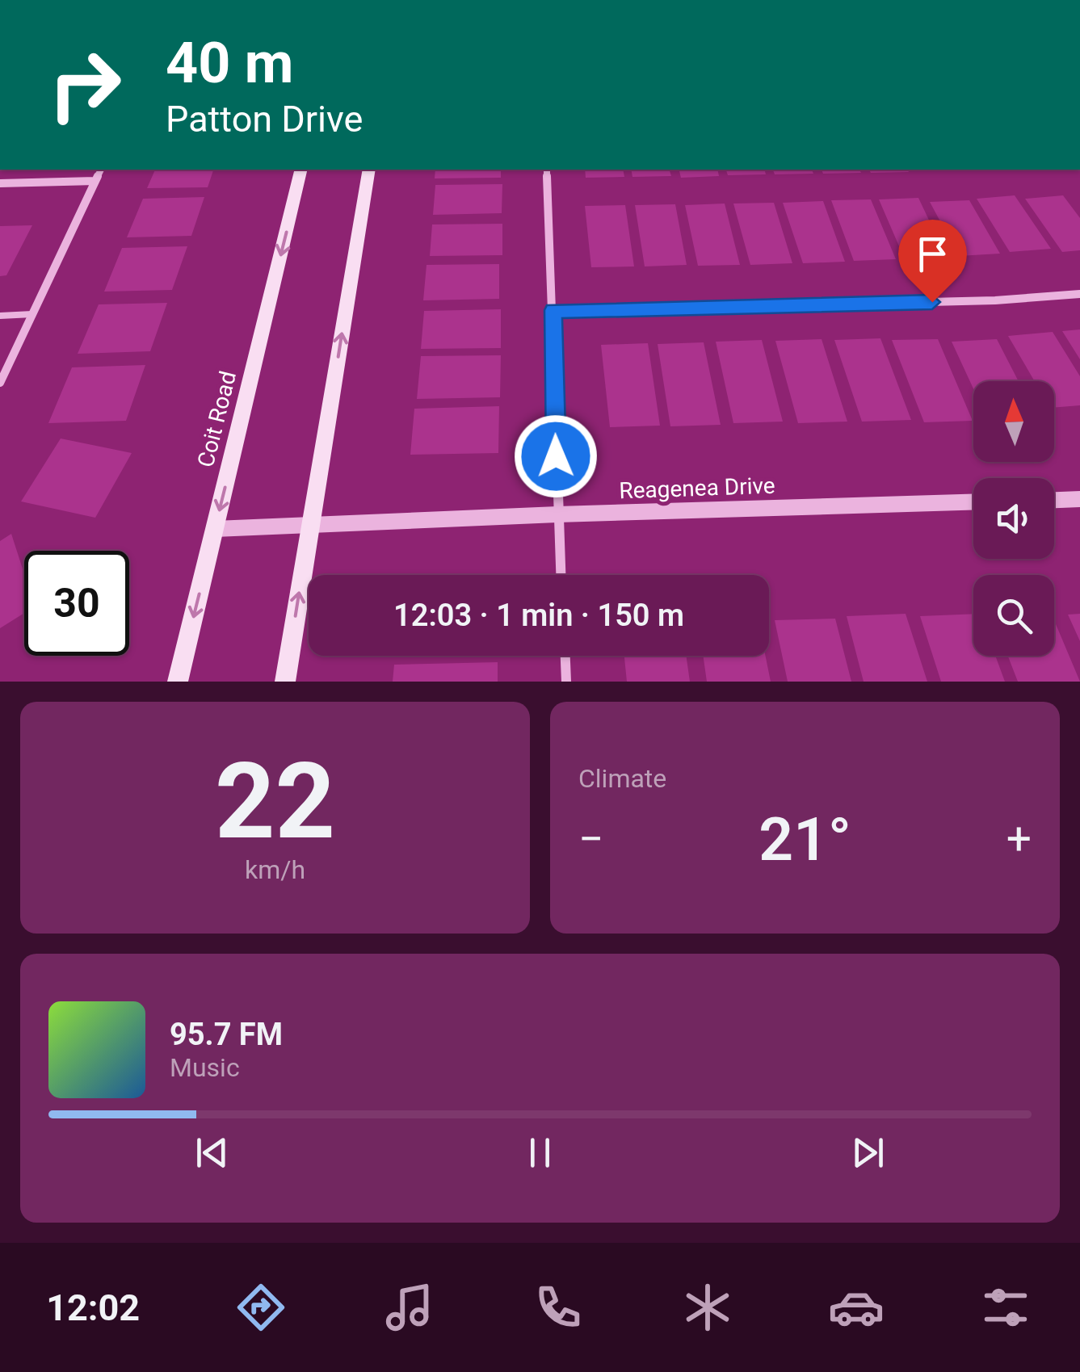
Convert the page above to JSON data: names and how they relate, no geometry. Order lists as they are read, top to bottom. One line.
{"streets":{"main road":["Coit Road"],"street":["Reagenea Drive"]},"crossings":[["Coit Road","Reagenea Drive"]],"north":"top","page":{"turn":["40 m","Patton Drive"],"limit":"30","trip":"12:03 · 1 min · 150 m","tile":[["22","km/h"],"Climate"],"heat":["−","21°","+"],"song":["95.7 FM","Music"],"tabs":"12:02"}}
